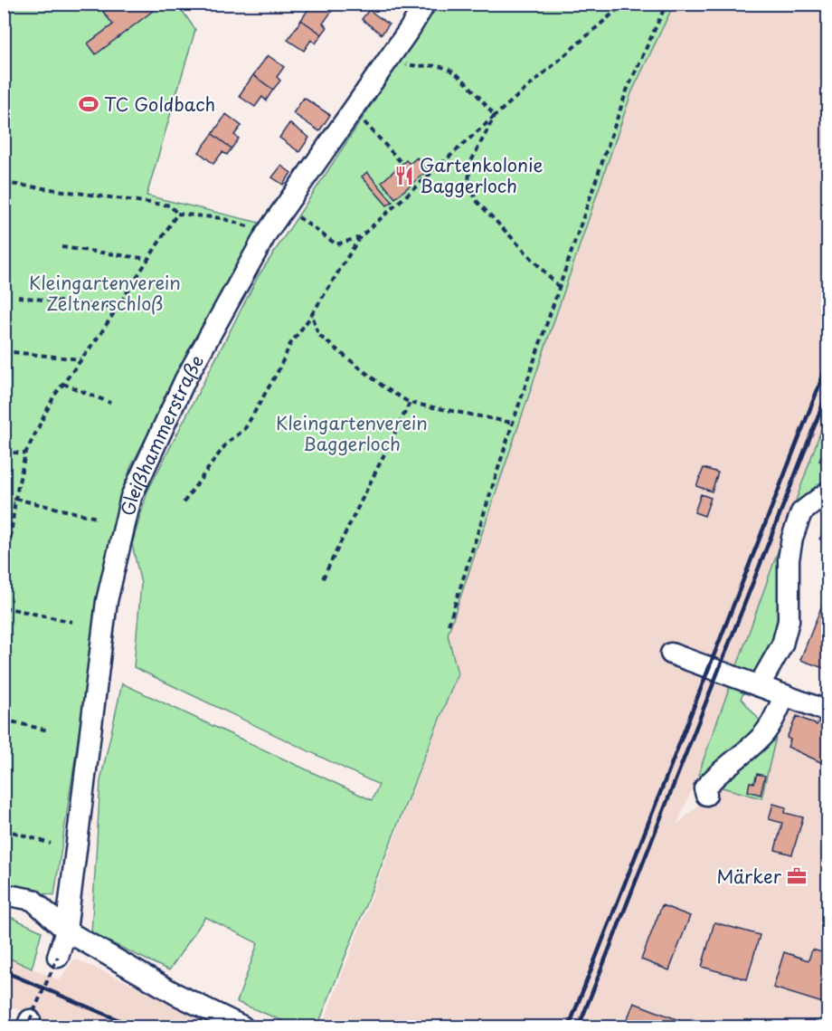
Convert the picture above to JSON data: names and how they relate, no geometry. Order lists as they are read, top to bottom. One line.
{"streets":{"street":["Gleißhammerstraße"]},"parks":["Kleingartenverein Zeltnerschloß","Kleingartenverein Baggerloch"],"places":{"sports":["TC Goldbach"],"restaurant":["Gartenkolonie Baggerloch"],"office":["Märker"]}}
